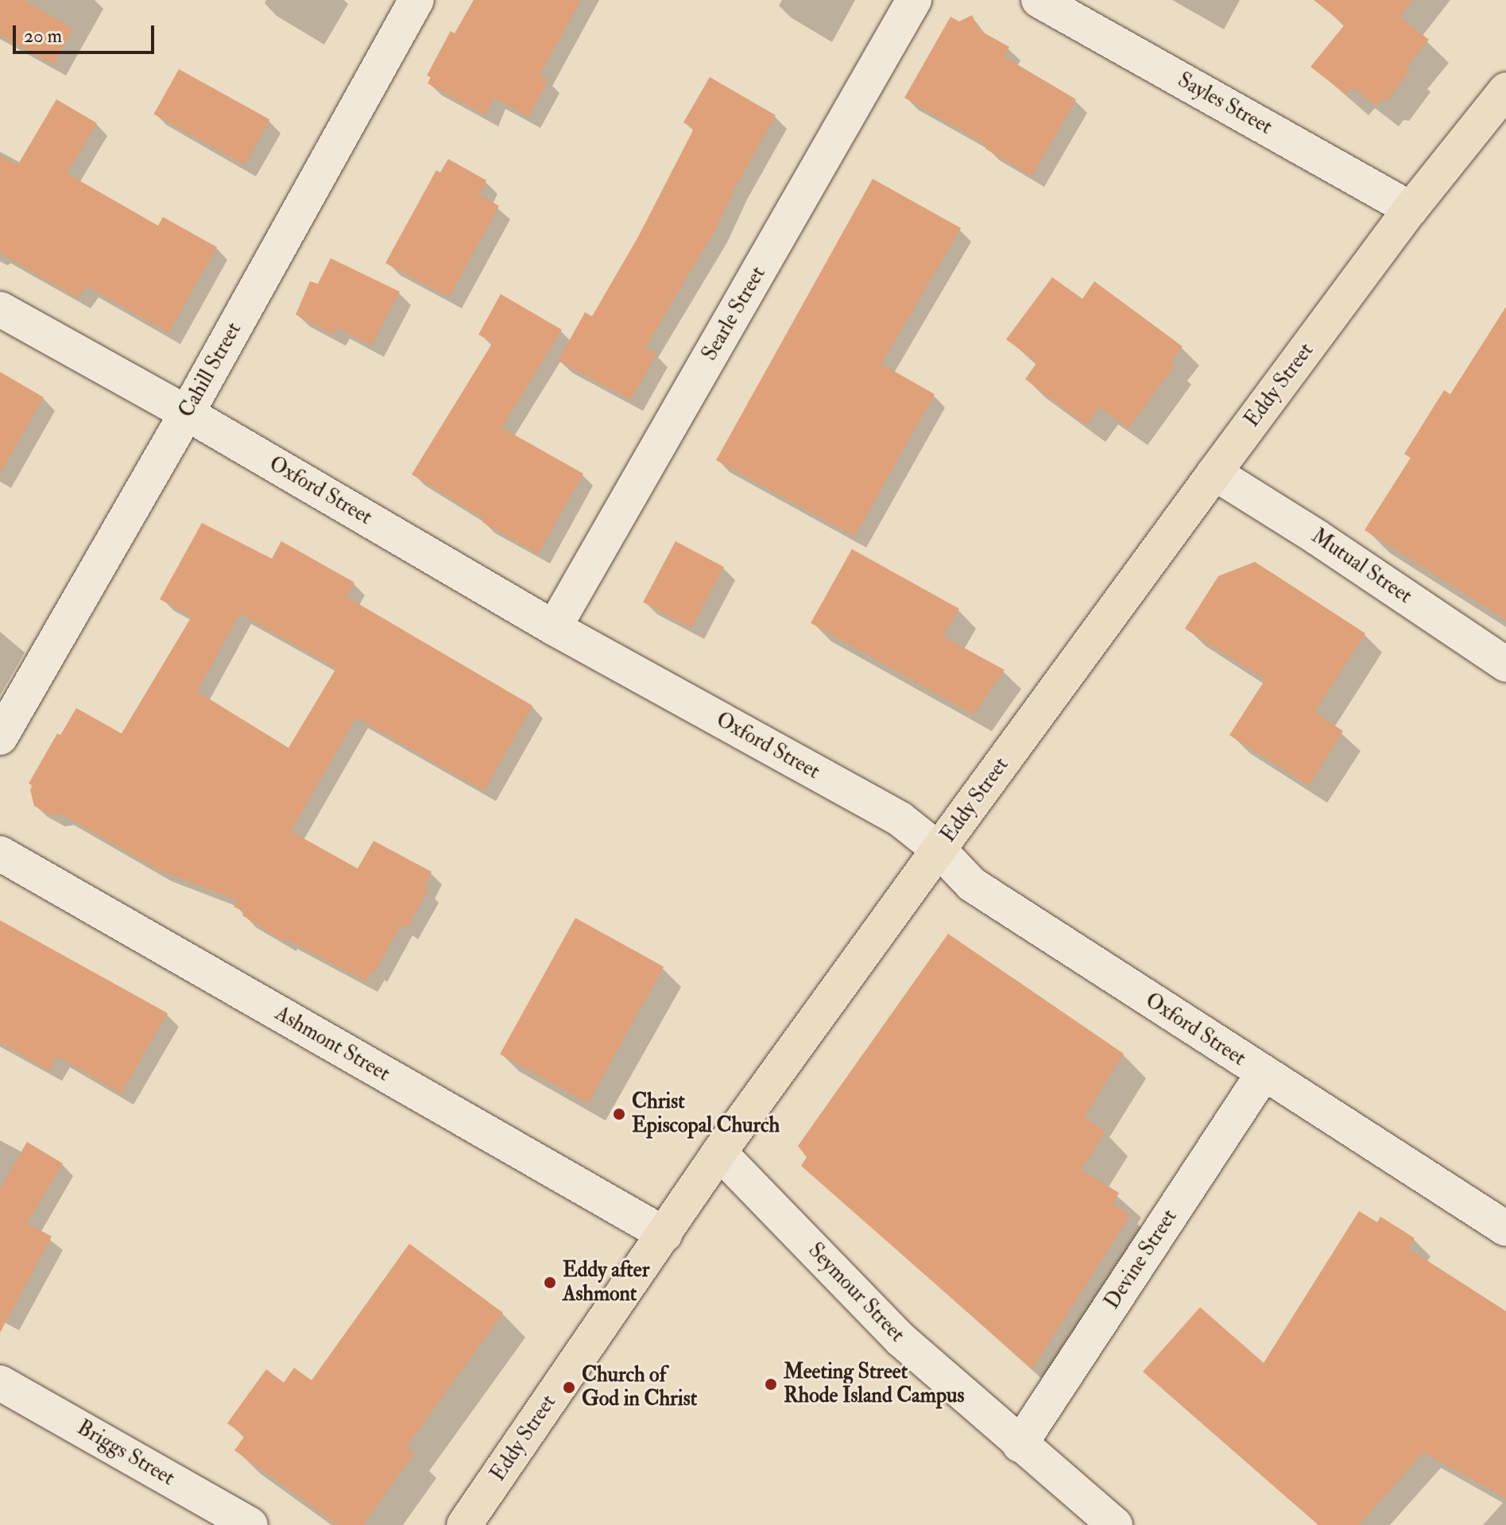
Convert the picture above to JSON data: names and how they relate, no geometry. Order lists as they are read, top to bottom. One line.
{"streets":{"main road":["Eddy Street"],"street":["Sayles Street","Searle Street","Cahill Street","Oxford Street","Mutual Street","Ashmont Street","Devine Street","Seymour Street","Briggs Street"]},"crossings":[["Sayles Street","Eddy Street"],["Searle Street","Oxford Street"],["Cahill Street","Oxford Street"],["Eddy Street","Oxford Street"],["Eddy Street","Mutual Street"],["Eddy Street","Ashmont Street"],["Eddy Street","Seymour Street"],["Oxford Street","Devine Street"],["Devine Street","Seymour Street"]],"places":["Christ Episcopal Church","Eddy after Ashmont","Meeting Street Rhode Island Campus","Church of God in Christ"],"scale_bar":"20 m"}
